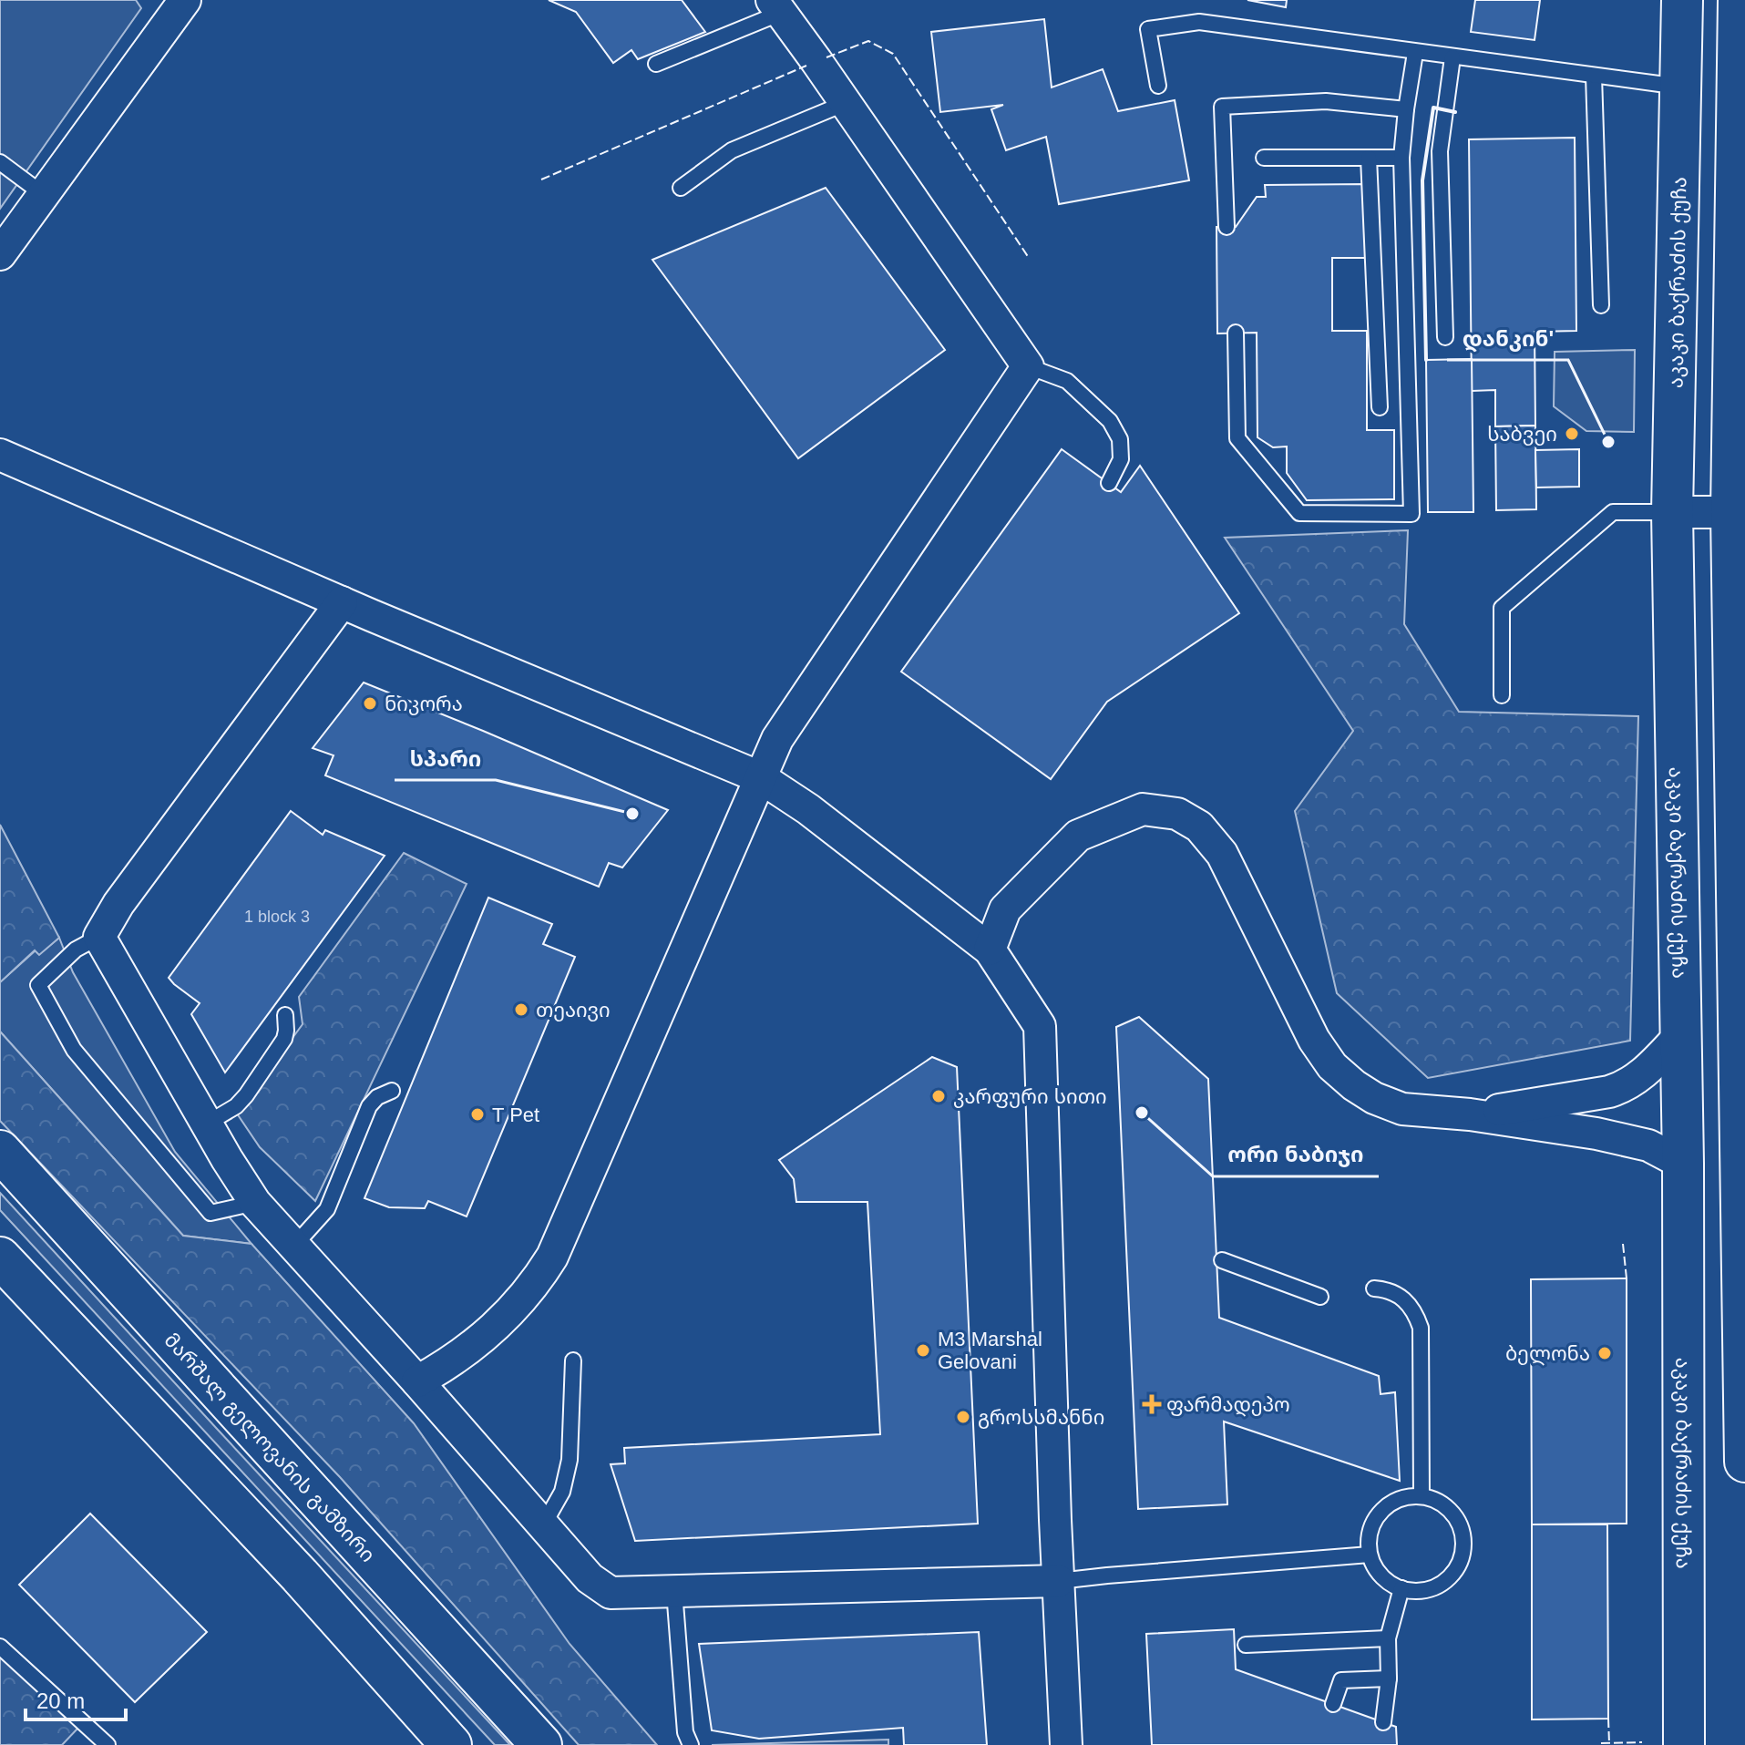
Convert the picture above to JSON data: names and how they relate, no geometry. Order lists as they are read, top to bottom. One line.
{"streets":{"main road":["აკაკი ბაქრაძის ქუჩა","მარშალ გელოვანის გამზირი"]},"places":{"other":["საბვეი","დანკინ'","ნიკორა","სპარი","თეაივი","კარფური სითი","ორი ნაბიჯი","T Pet","M3 Marshal Gelovani","ბელონა","გროსსმანნი"],"health":["ფარმადეპო"]},"house_numbers":["1 block 3"],"scale_bar":"20 m"}
